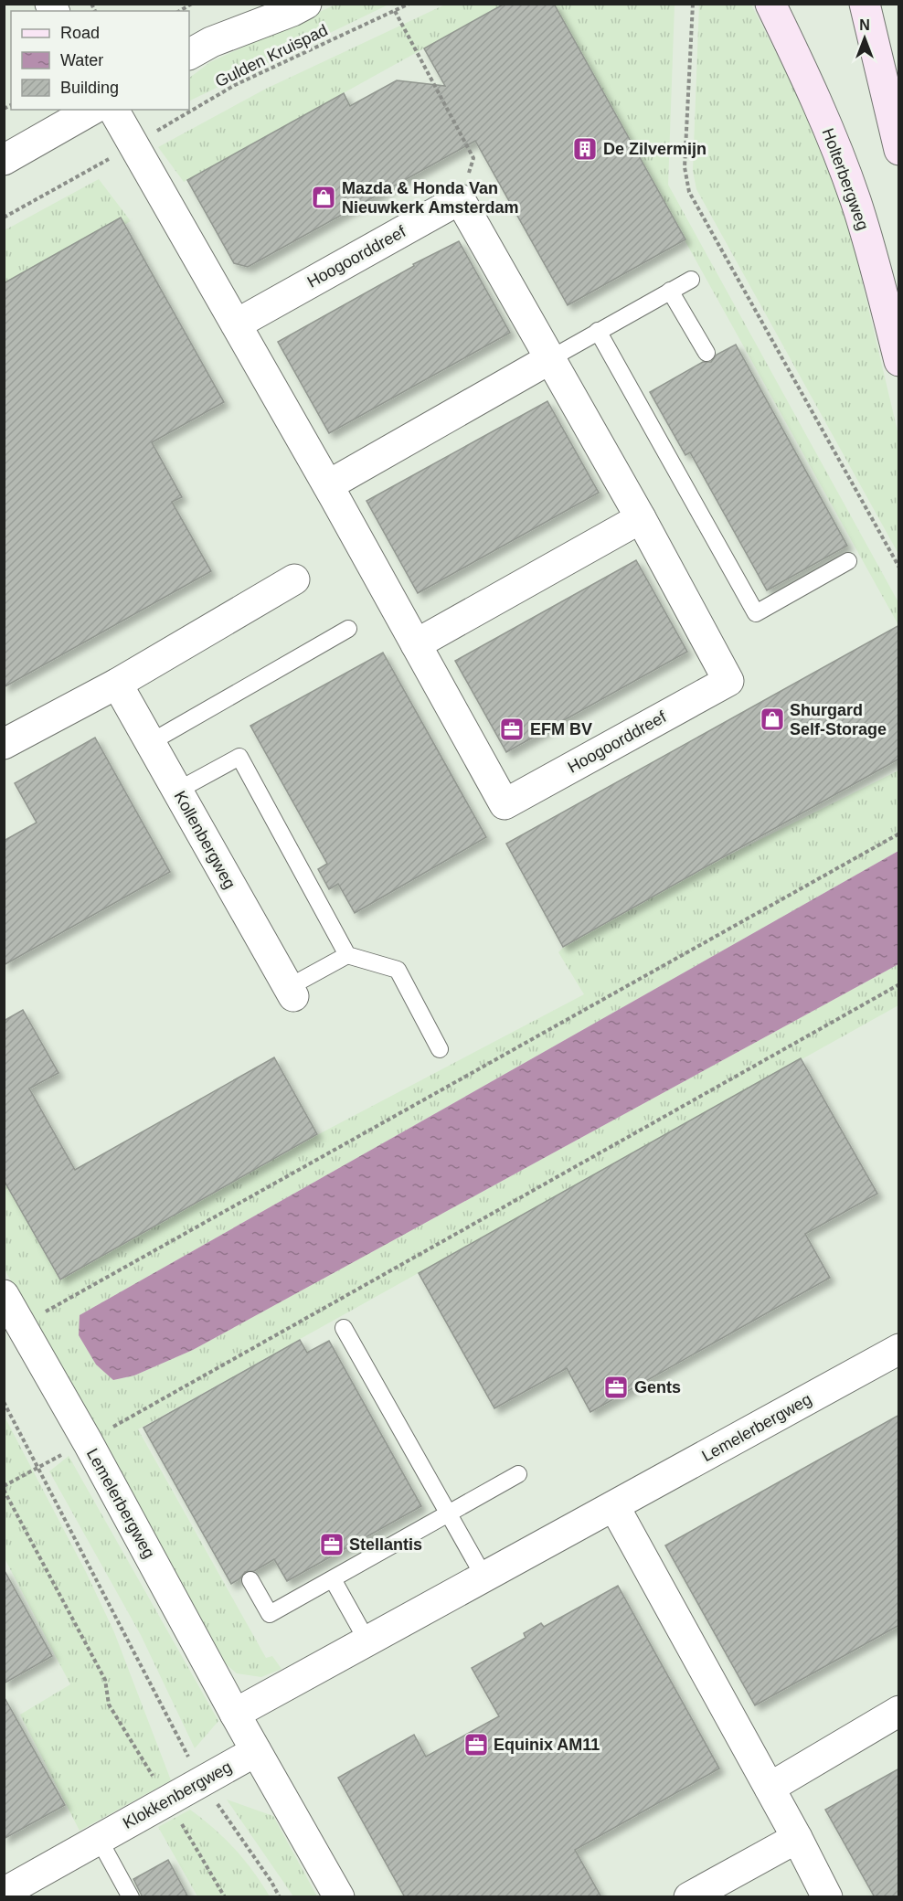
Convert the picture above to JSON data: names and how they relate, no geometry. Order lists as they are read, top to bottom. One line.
{"streets":{"main road":["Holterbergweg"],"street":["Hoogoorddreef","Kollenbergweg","Lemelerbergweg","Klokkenbergweg"],"path":["Gulden Kruispad"]},"crossings":[["Gulden Kruispad","Hoogoorddreef"],["Lemelerbergweg","Klokkenbergweg"]],"places":{"building":["De Zilvermijn"],"shop":["Mazda & Honda Van Nieuwkerk Amsterdam","Shurgard Self-Storage"],"office":["EFM BV","Gents","Stellantis","Equinix AM11"]},"legend":["Road","Water","Building"],"north":"top"}
